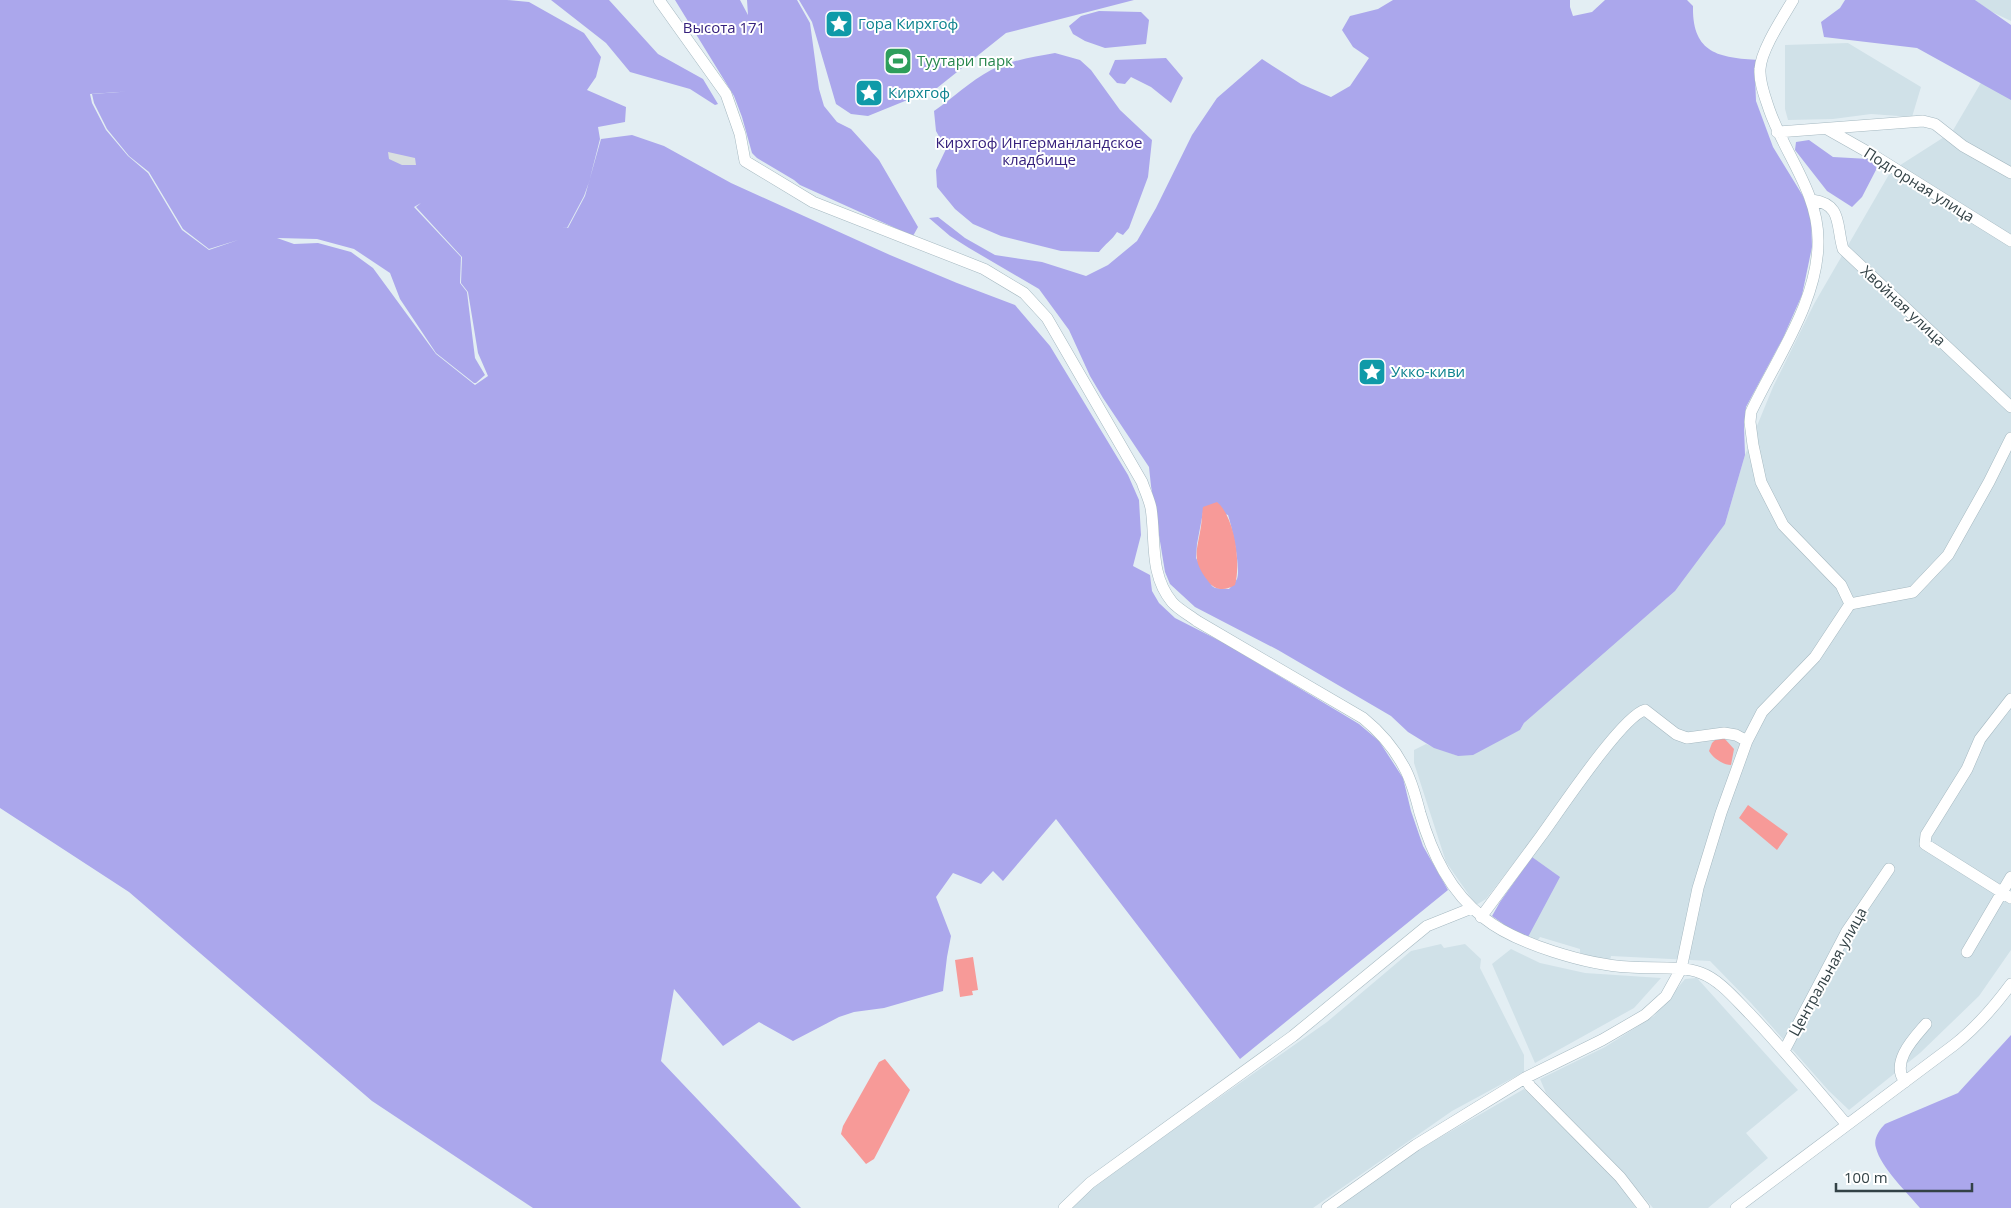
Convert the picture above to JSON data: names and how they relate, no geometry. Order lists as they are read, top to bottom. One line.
{"streets":{"street":["Подгорная улица","Хвойная улица","Центральная улица"]},"parks":["Высота 171","Кирхгоф Ингерманландское кладбище"],"places":{"place":["Гора Кирхгоф","Кирхгоф","Укко-киви"],"sports":["Туутари парк"]},"scale_bar":"100 m"}
